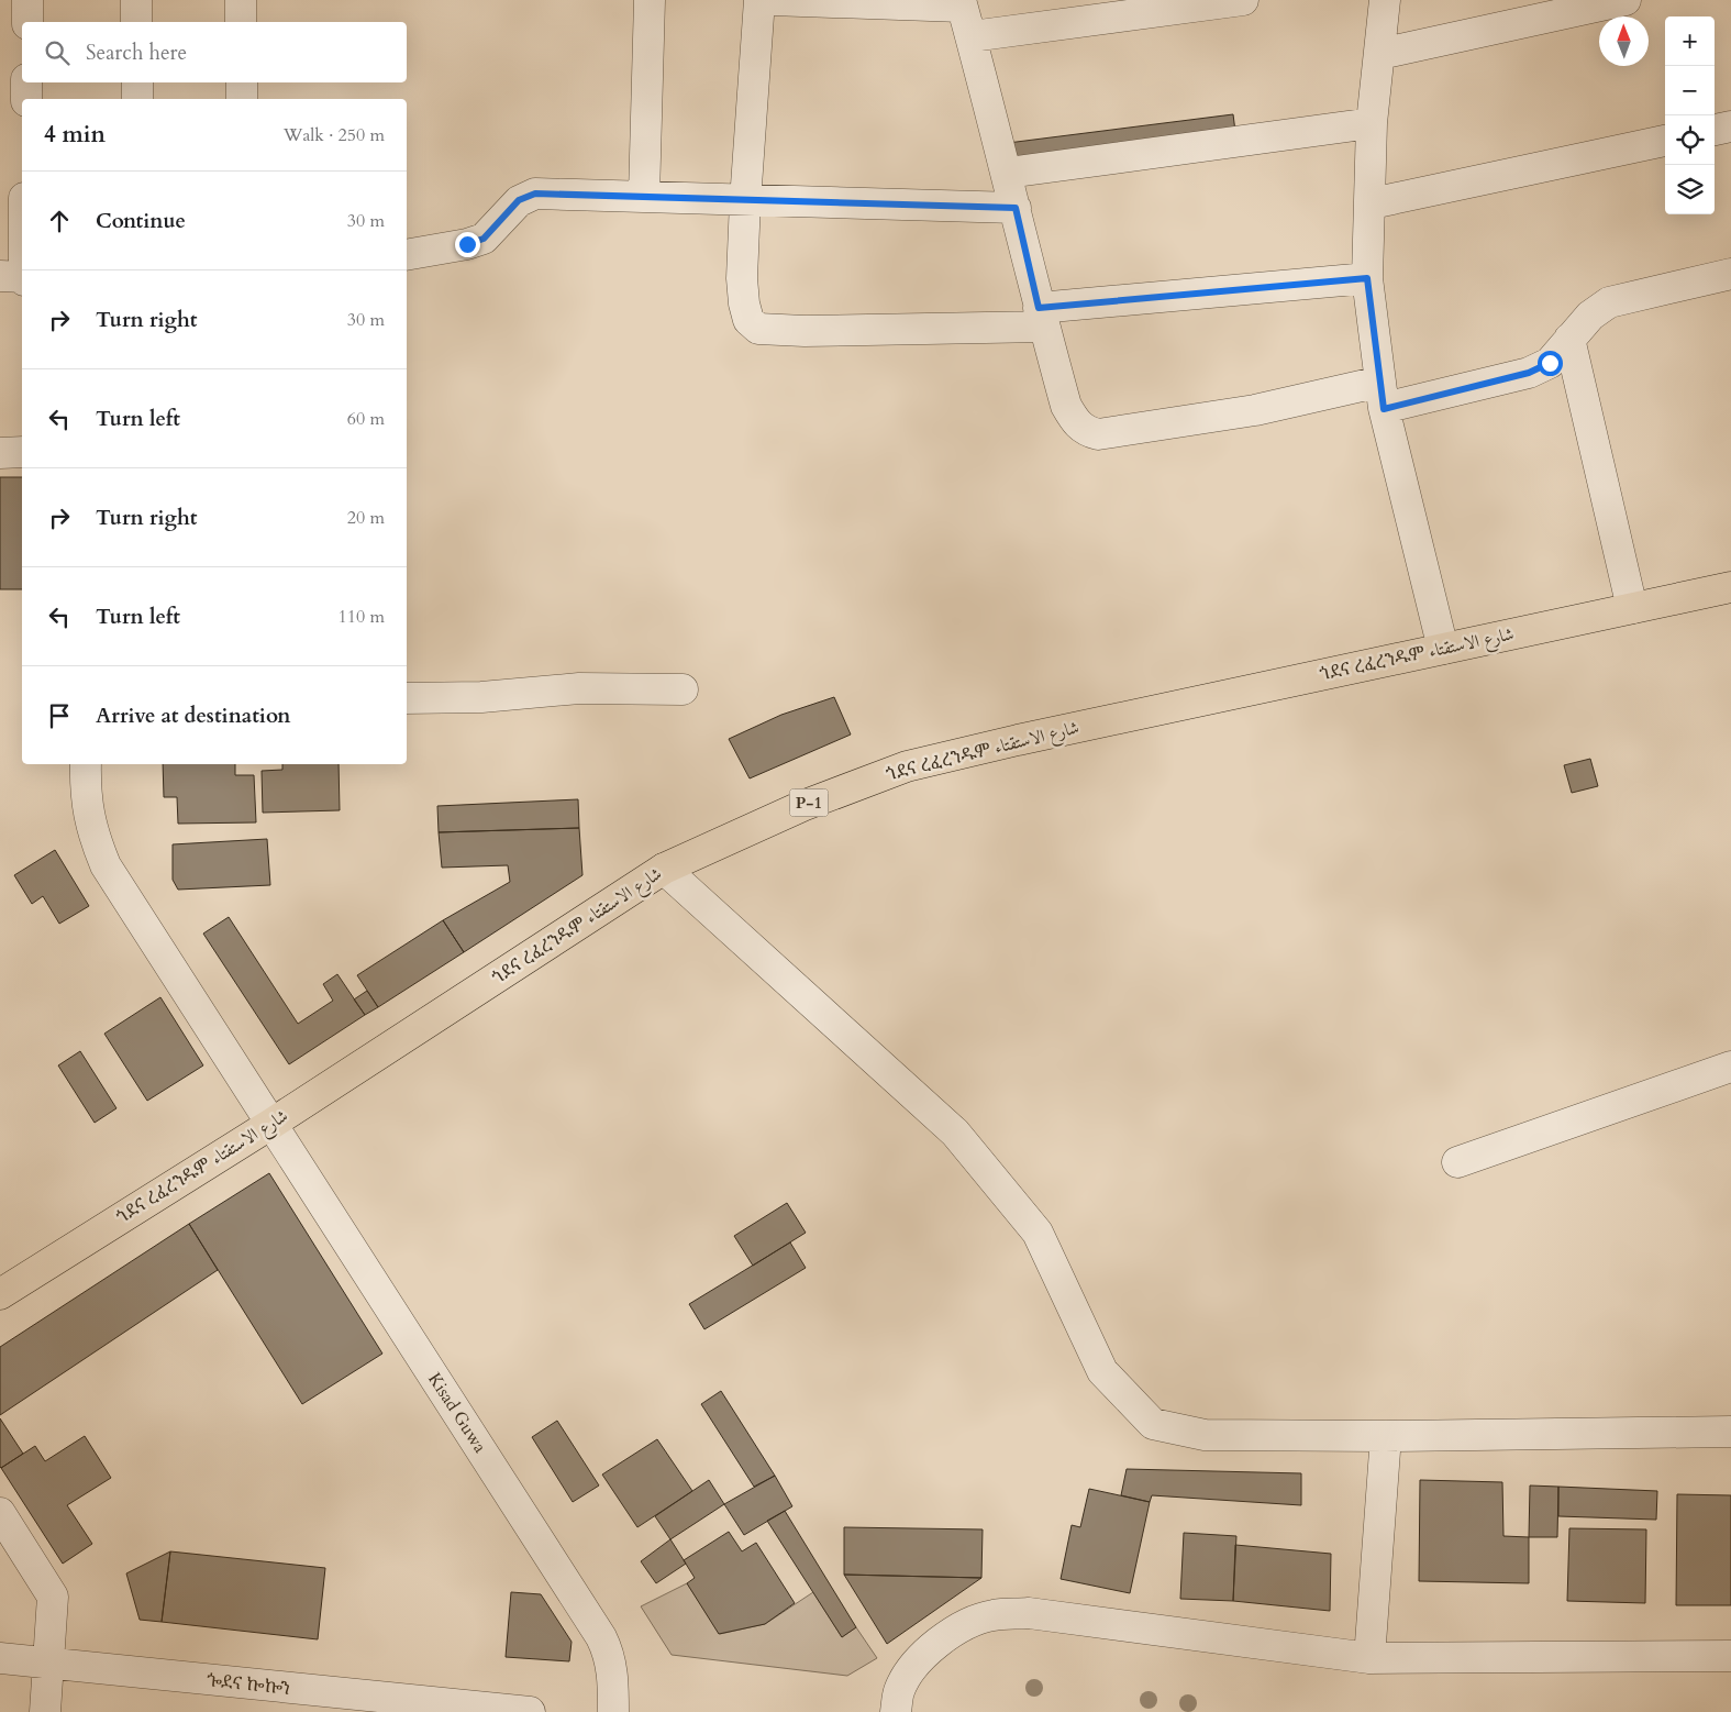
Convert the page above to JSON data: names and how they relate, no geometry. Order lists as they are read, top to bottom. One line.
{"streets":{"highway":["ጎደና ረፈረንዱም شارع الاستقتاء","P-1"],"street":["Kisad Guwa","ጐደና ኰኰን"]},"crossings":[["ጎደና ረፈረንዱም شارع الاستقتاء","Kisad Guwa"]],"north":"top","page":{"map_buttons":["+","−"],"search":"Search here","heading":["4 min","Walk · 250 m"],"list":[["Continue","30 m"],["Turn right","30 m"],["Turn left","60 m"],["Turn right","20 m"],["Turn left","110 m"],"Arrive at destination"]}}
